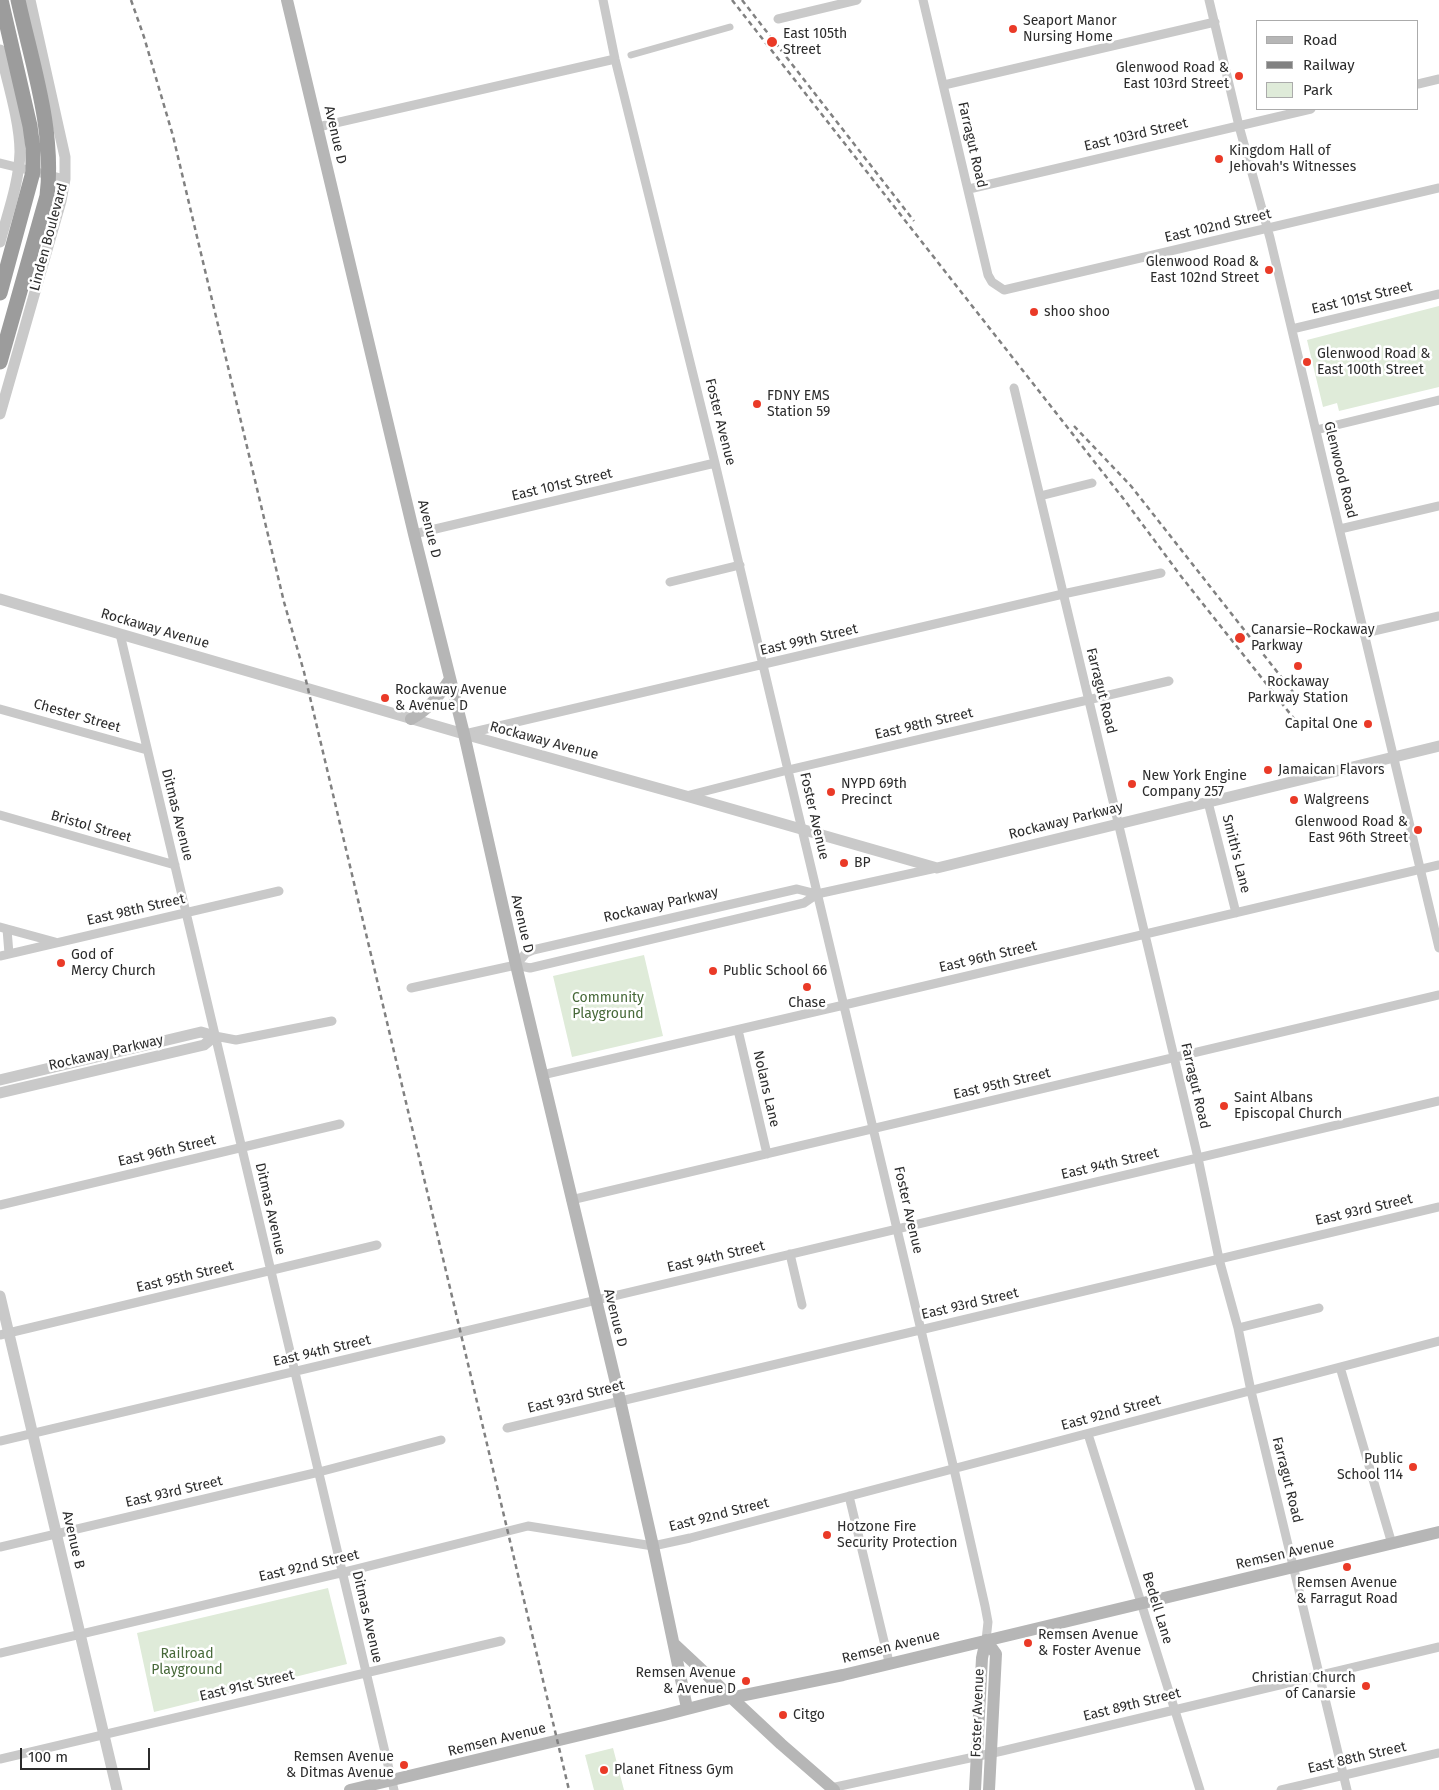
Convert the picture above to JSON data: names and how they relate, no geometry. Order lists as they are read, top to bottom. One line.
{"streets":{"highway":["Linden Boulevard"],"main road":["Avenue D","Foster Avenue","Remsen Avenue"],"street":["East 103rd Street","Farragut Road","East 102nd Street","East 101st Street","Glenwood Road","Rockaway Avenue","East 99th Street","Chester Street","East 98th Street","Ditmas Avenue","Rockaway Parkway","Bristol Street","Smith's Lane","East 96th Street","East 95th Street","Nolans Lane","East 94th Street","East 93rd Street","East 92nd Street","Avenue B","Bedell Lane","East 91st Street","East 89th Street","East 88th Street"]},"crossings":[["Avenue D","East 101st Street"],["Avenue D","Rockaway Avenue"],["Avenue D","East 99th Street"],["Avenue D","Rockaway Parkway"],["Avenue D","East 96th Street"],["Avenue D","East 95th Street"],["Avenue D","East 94th Street"],["Avenue D","East 93rd Street"],["Avenue D","East 92nd Street"],["Avenue D","Remsen Avenue"],["East 103rd Street","Farragut Road"],["East 103rd Street","Glenwood Road"],["Farragut Road","East 102nd Street"],["Farragut Road","East 99th Street"],["Farragut Road","East 98th Street"],["Farragut Road","Rockaway Parkway"],["Farragut Road","East 96th Street"],["Farragut Road","East 95th Street"],["Farragut Road","East 94th Street"],["Farragut Road","East 93rd Street"],["Farragut Road","East 92nd Street"],["Farragut Road","Remsen Avenue"],["Farragut Road","East 89th Street"],["Farragut Road","East 88th Street"],["East 102nd Street","Glenwood Road"],["East 101st Street","Foster Avenue"],["East 101st Street","Glenwood Road"],["Foster Avenue","Rockaway Avenue"],["Foster Avenue","East 99th Street"],["Foster Avenue","East 98th Street"],["Foster Avenue","Rockaway Parkway"],["Foster Avenue","East 96th Street"],["Foster Avenue","East 95th Street"],["Foster Avenue","East 94th Street"],["Foster Avenue","East 93rd Street"],["Foster Avenue","East 92nd Street"],["Foster Avenue","Remsen Avenue"],["Foster Avenue","East 89th Street"],["Glenwood Road","Rockaway Parkway"],["Glenwood Road","East 96th Street"],["Rockaway Avenue","East 99th Street"],["Rockaway Avenue","East 98th Street"],["Rockaway Avenue","Ditmas Avenue"],["Rockaway Avenue","Rockaway Parkway"],["Chester Street","Ditmas Avenue"],["East 98th Street","Ditmas Avenue"],["Ditmas Avenue","Rockaway Parkway"],["Ditmas Avenue","Bristol Street"],["Ditmas Avenue","East 96th Street"],["Ditmas Avenue","East 95th Street"],["Ditmas Avenue","East 94th Street"],["Ditmas Avenue","East 93rd Street"],["Ditmas Avenue","East 92nd Street"],["Ditmas Avenue","Remsen Avenue"],["Ditmas Avenue","East 91st Street"],["Rockaway Parkway","Smith's Lane"],["Smith's Lane","East 96th Street"],["East 96th Street","Nolans Lane"],["East 95th Street","Nolans Lane"],["East 95th Street","Avenue B"],["East 94th Street","Avenue B"],["East 93rd Street","Avenue B"],["East 92nd Street","Avenue B"],["East 92nd Street","Bedell Lane"],["Avenue B","East 91st Street"],["Remsen Avenue","Bedell Lane"],["Bedell Lane","East 89th Street"]],"parks":["Community Playground","Railroad Playground"],"places":["Seaport Manor Nursing Home","East 105th Street","Glenwood Road & East 103rd Street","Kingdom Hall of Jehovah's Witnesses","Glenwood Road & East 102nd Street","shoo shoo","Glenwood Road & East 100th Street","FDNY EMS Station 59","Canarsie–Rockaway Parkway","Rockaway Parkway Station","Rockaway Avenue & Avenue D","Capital One","Jamaican Flavors","New York Engine Company 257","NYPD 69th Precinct","Walgreens","Glenwood Road & East 96th Street","BP","God of Mercy Church","Public School 66","Chase","Saint Albans Episcopal Church","Public School 114","Hotzone Fire Security Protection","Remsen Avenue & Farragut Road","Remsen Avenue & Foster Avenue","Remsen Avenue & Avenue D","Christian Church of Canarsie","Citgo","Remsen Avenue & Ditmas Avenue","Planet Fitness Gym"],"legend":["Road","Railway","Park"],"scale_bar":"100 m"}
